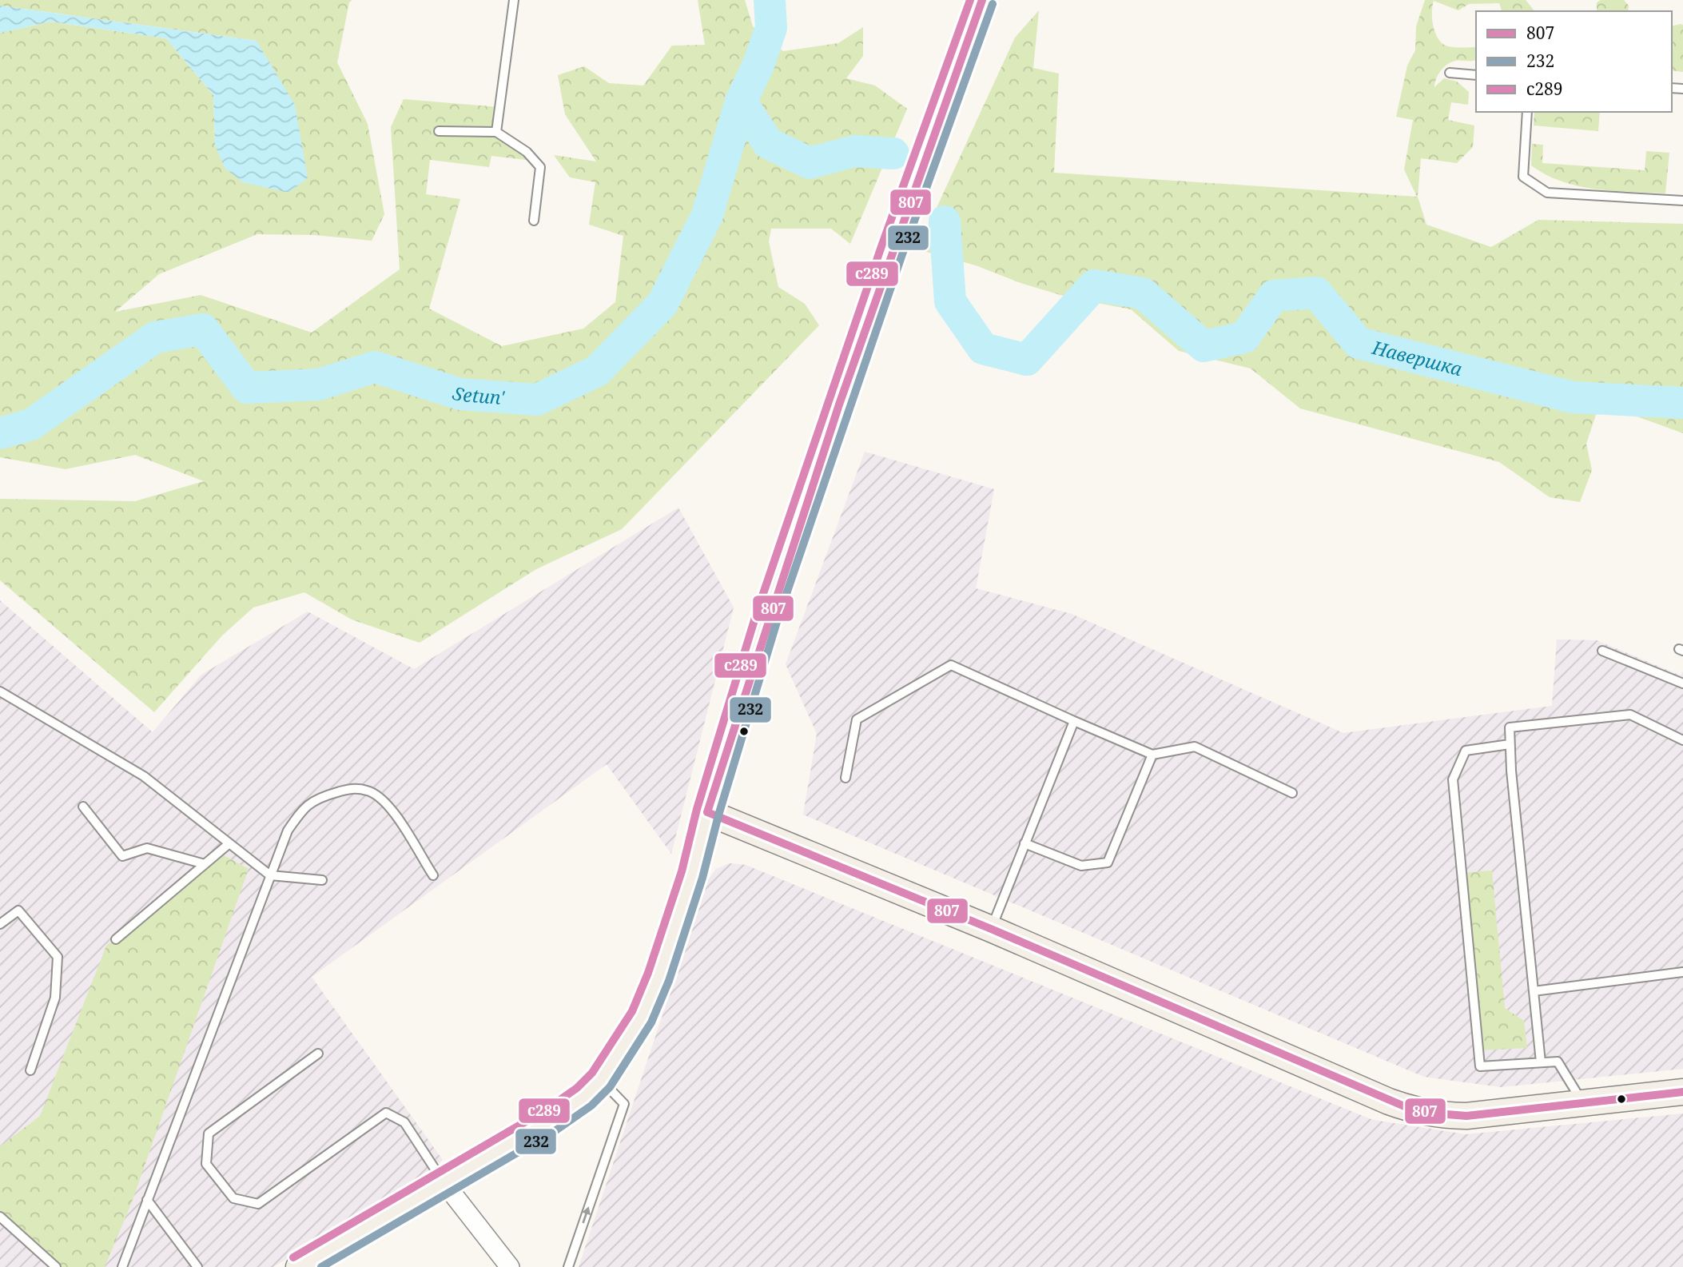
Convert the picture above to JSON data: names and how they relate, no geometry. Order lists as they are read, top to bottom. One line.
{"water":["Навершка","Setun'"],"lines":["transit line 807","transit line с289","transit line 232"],"legend":["807","232","с289"]}
